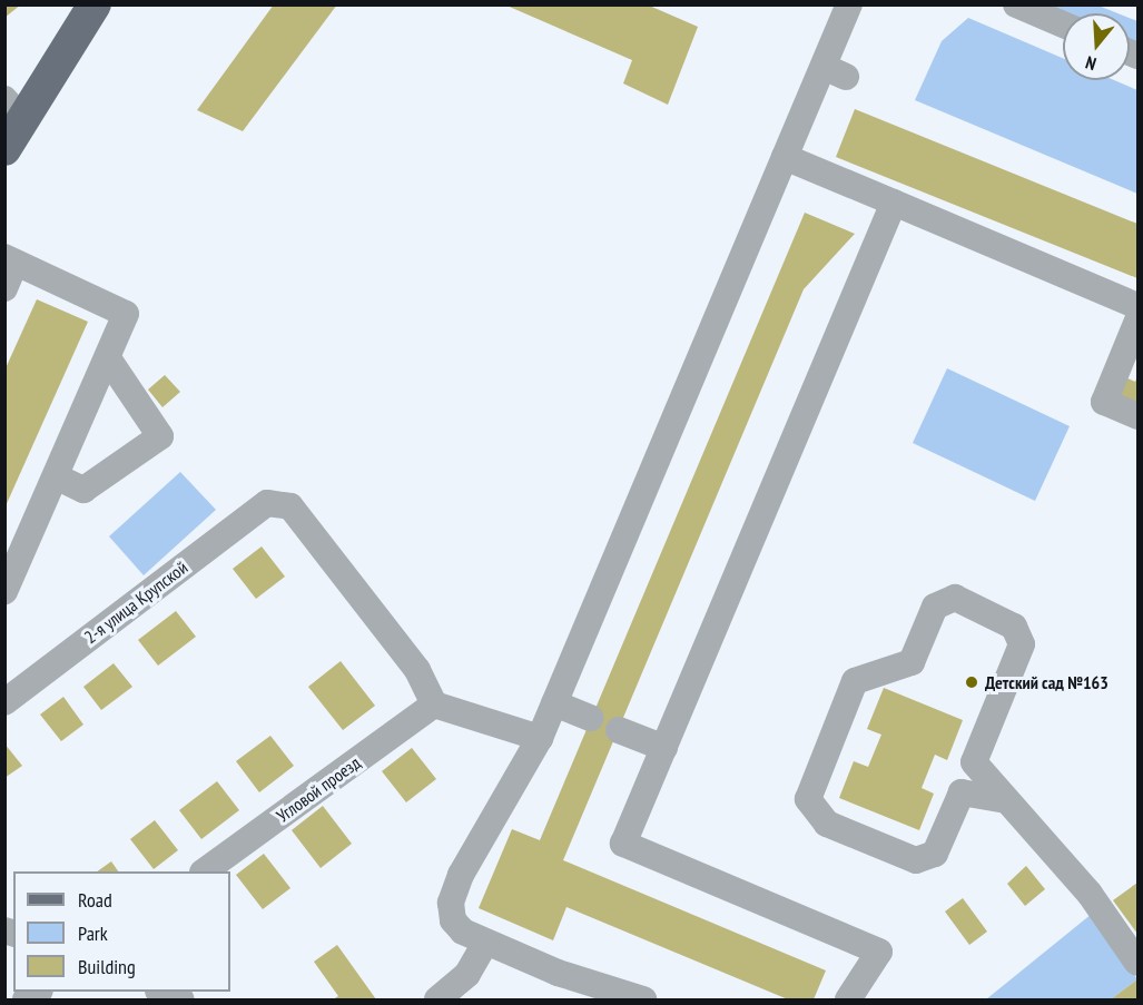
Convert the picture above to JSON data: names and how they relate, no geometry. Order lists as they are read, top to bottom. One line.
{"streets":{"street":["2-я улица Крупской","Угловой проезд"]},"crossings":[["2-я улица Крупской","Угловой проезд"]],"places":["Детский сад №163"],"legend":["Road","Park","Building"],"north":"bottom"}
